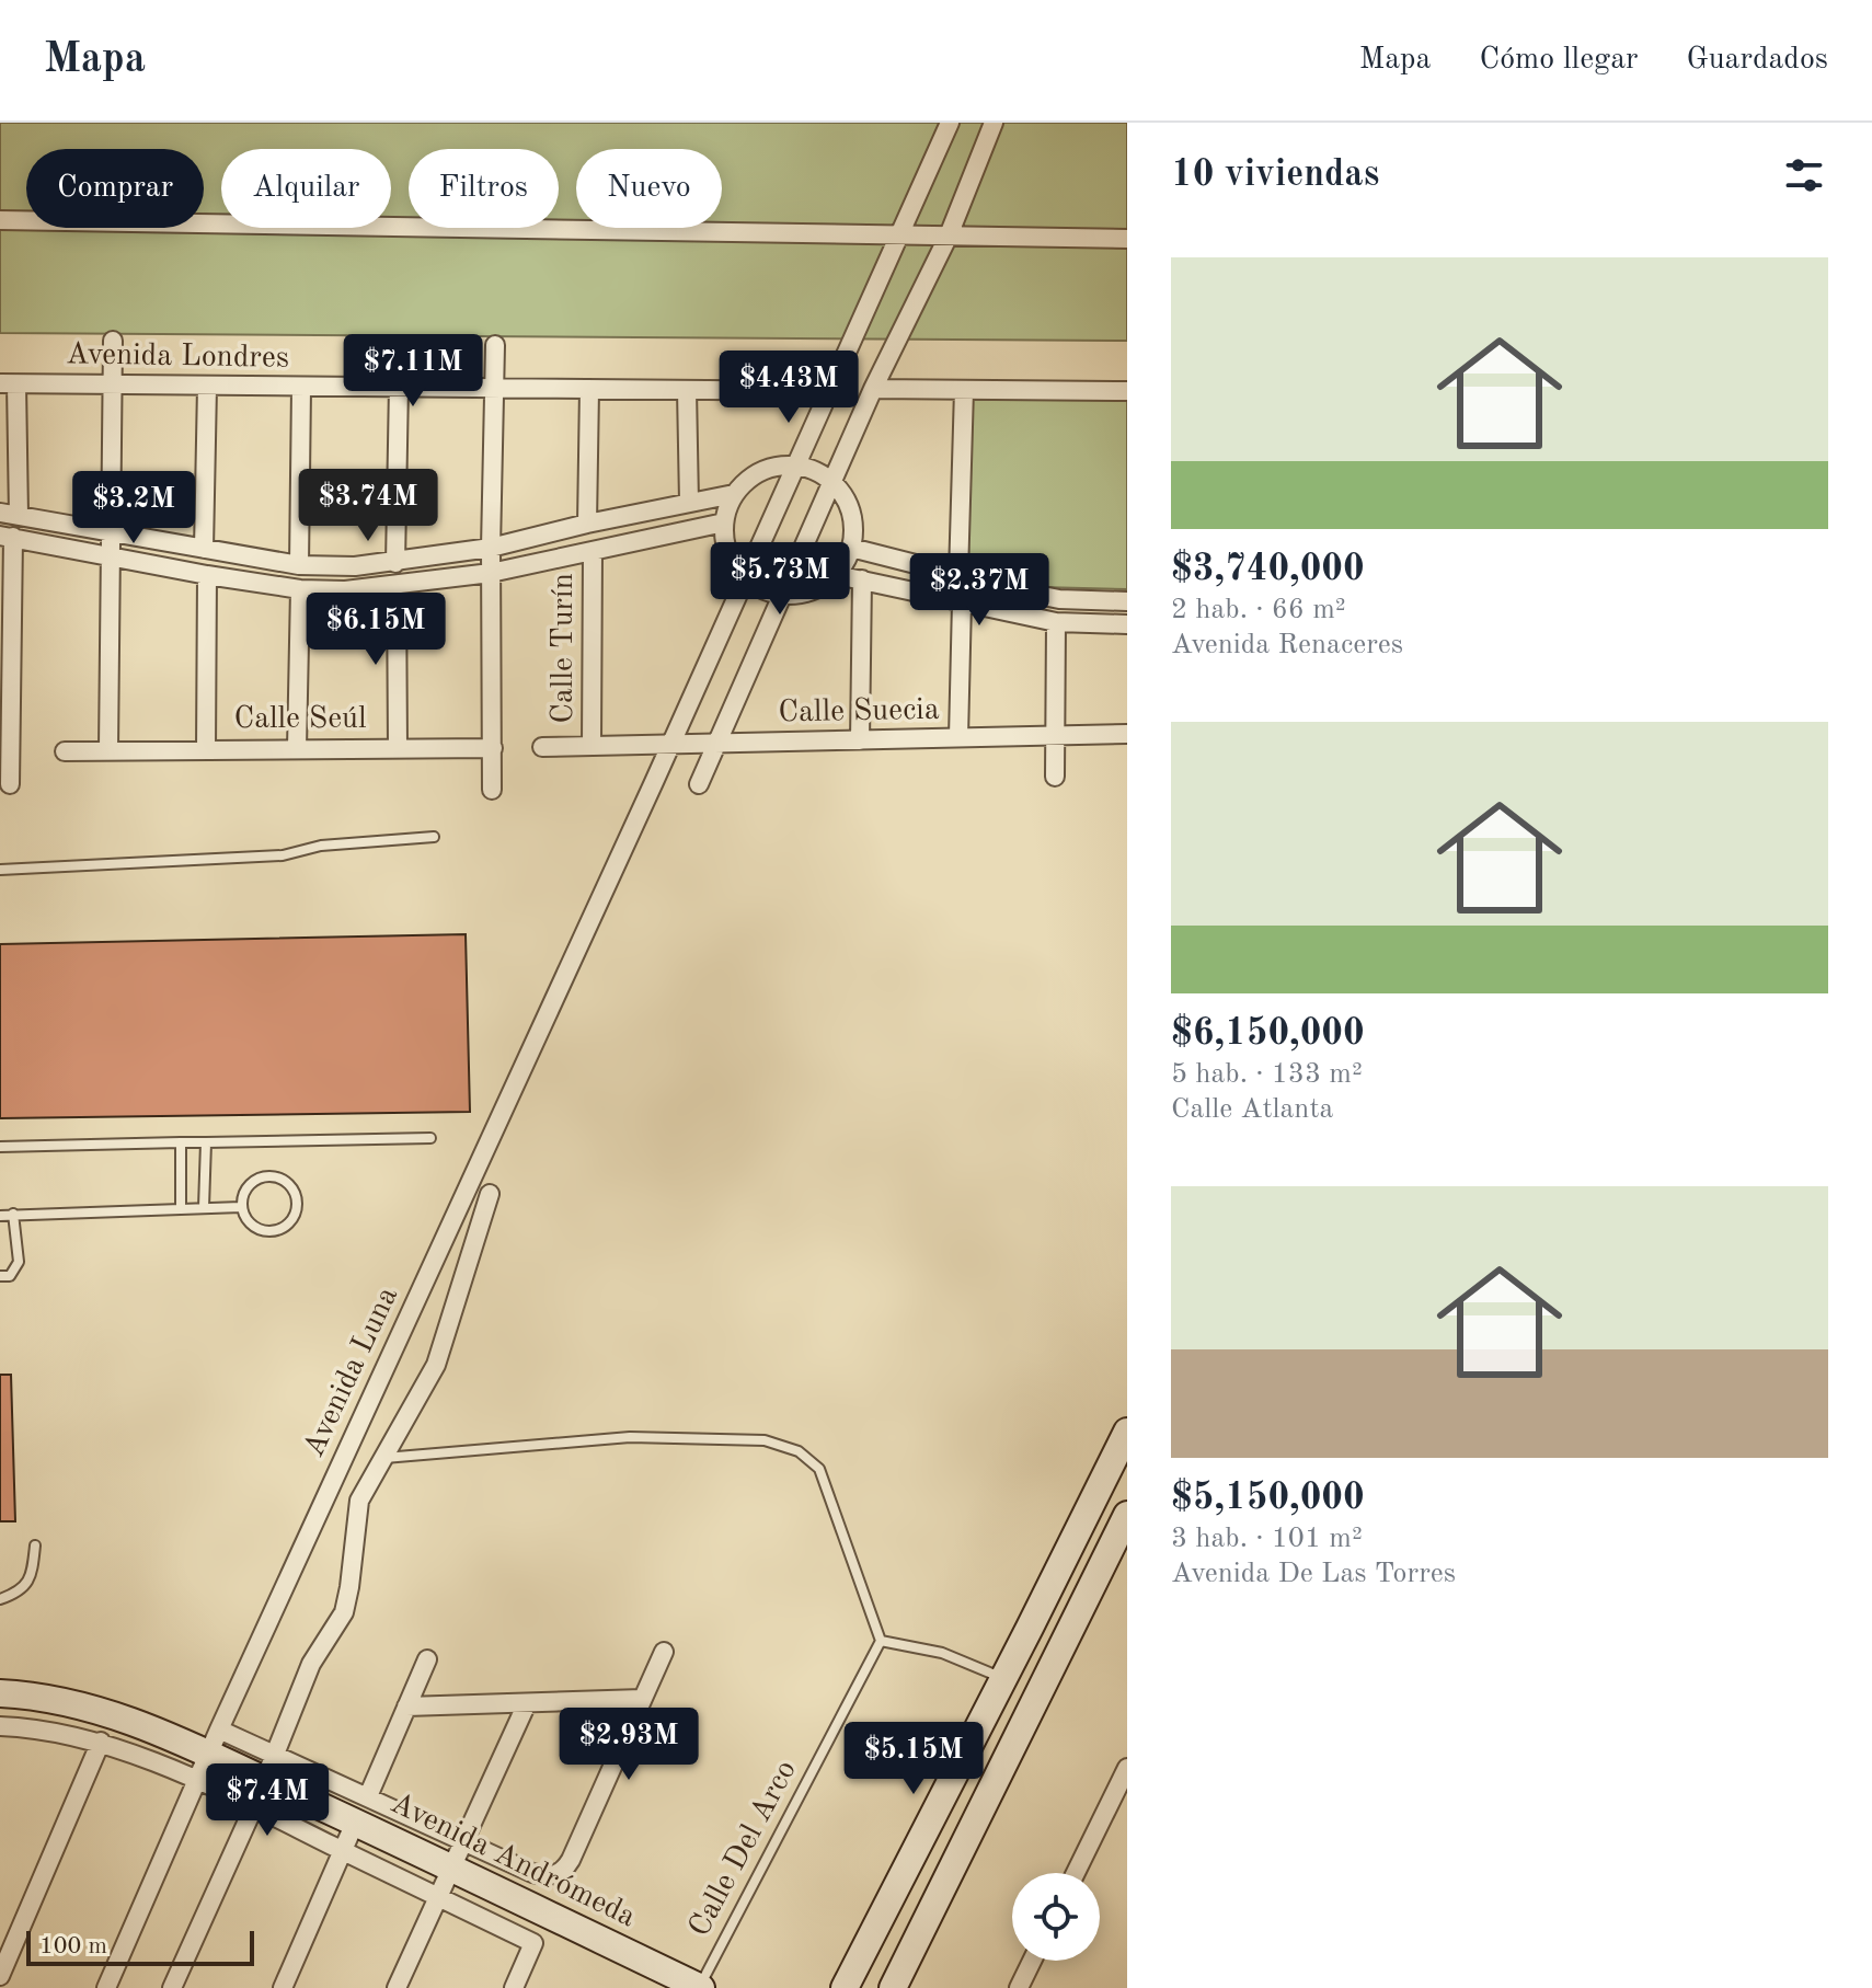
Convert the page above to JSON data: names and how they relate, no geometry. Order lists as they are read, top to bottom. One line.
{"streets":{"street":["Avenida Londres","Calle Turín","Calle Suecia","Calle Seúl","Avenida Luna","Avenida Andrómeda"],"lane":["Calle Del Arco"]},"crossings":[["Avenida Londres","Avenida Luna"],["Calle Turín","Calle Suecia"],["Calle Suecia","Avenida Luna"],["Avenida Luna","Avenida Andrómeda"],["Calle Del Arco","Avenida Andrómeda"]],"scale_bar":"100 m","page":{"header":"Mapa","nav":["Mapa","Cómo llegar","Guardados"],"heading":"10 viviendas","chip":["Comprar","Alquilar","Filtros","Nuevo"],"list":[{"name":"$3,740,000","note":"2 hab. · 66 m² · Avenida Renaceres"},{"name":"$6,150,000","note":"5 hab. · 133 m² · Calle Atlanta"},{"name":"$5,150,000","note":"3 hab. · 101 m² · Avenida De Las Torres"}],"price":["$7.11M","$4.43M","$3.74M","$3.2M","$5.73M","$2.37M","$6.15M","$2.93M","$5.15M","$7.4M"],"scale":"100 m"}}
